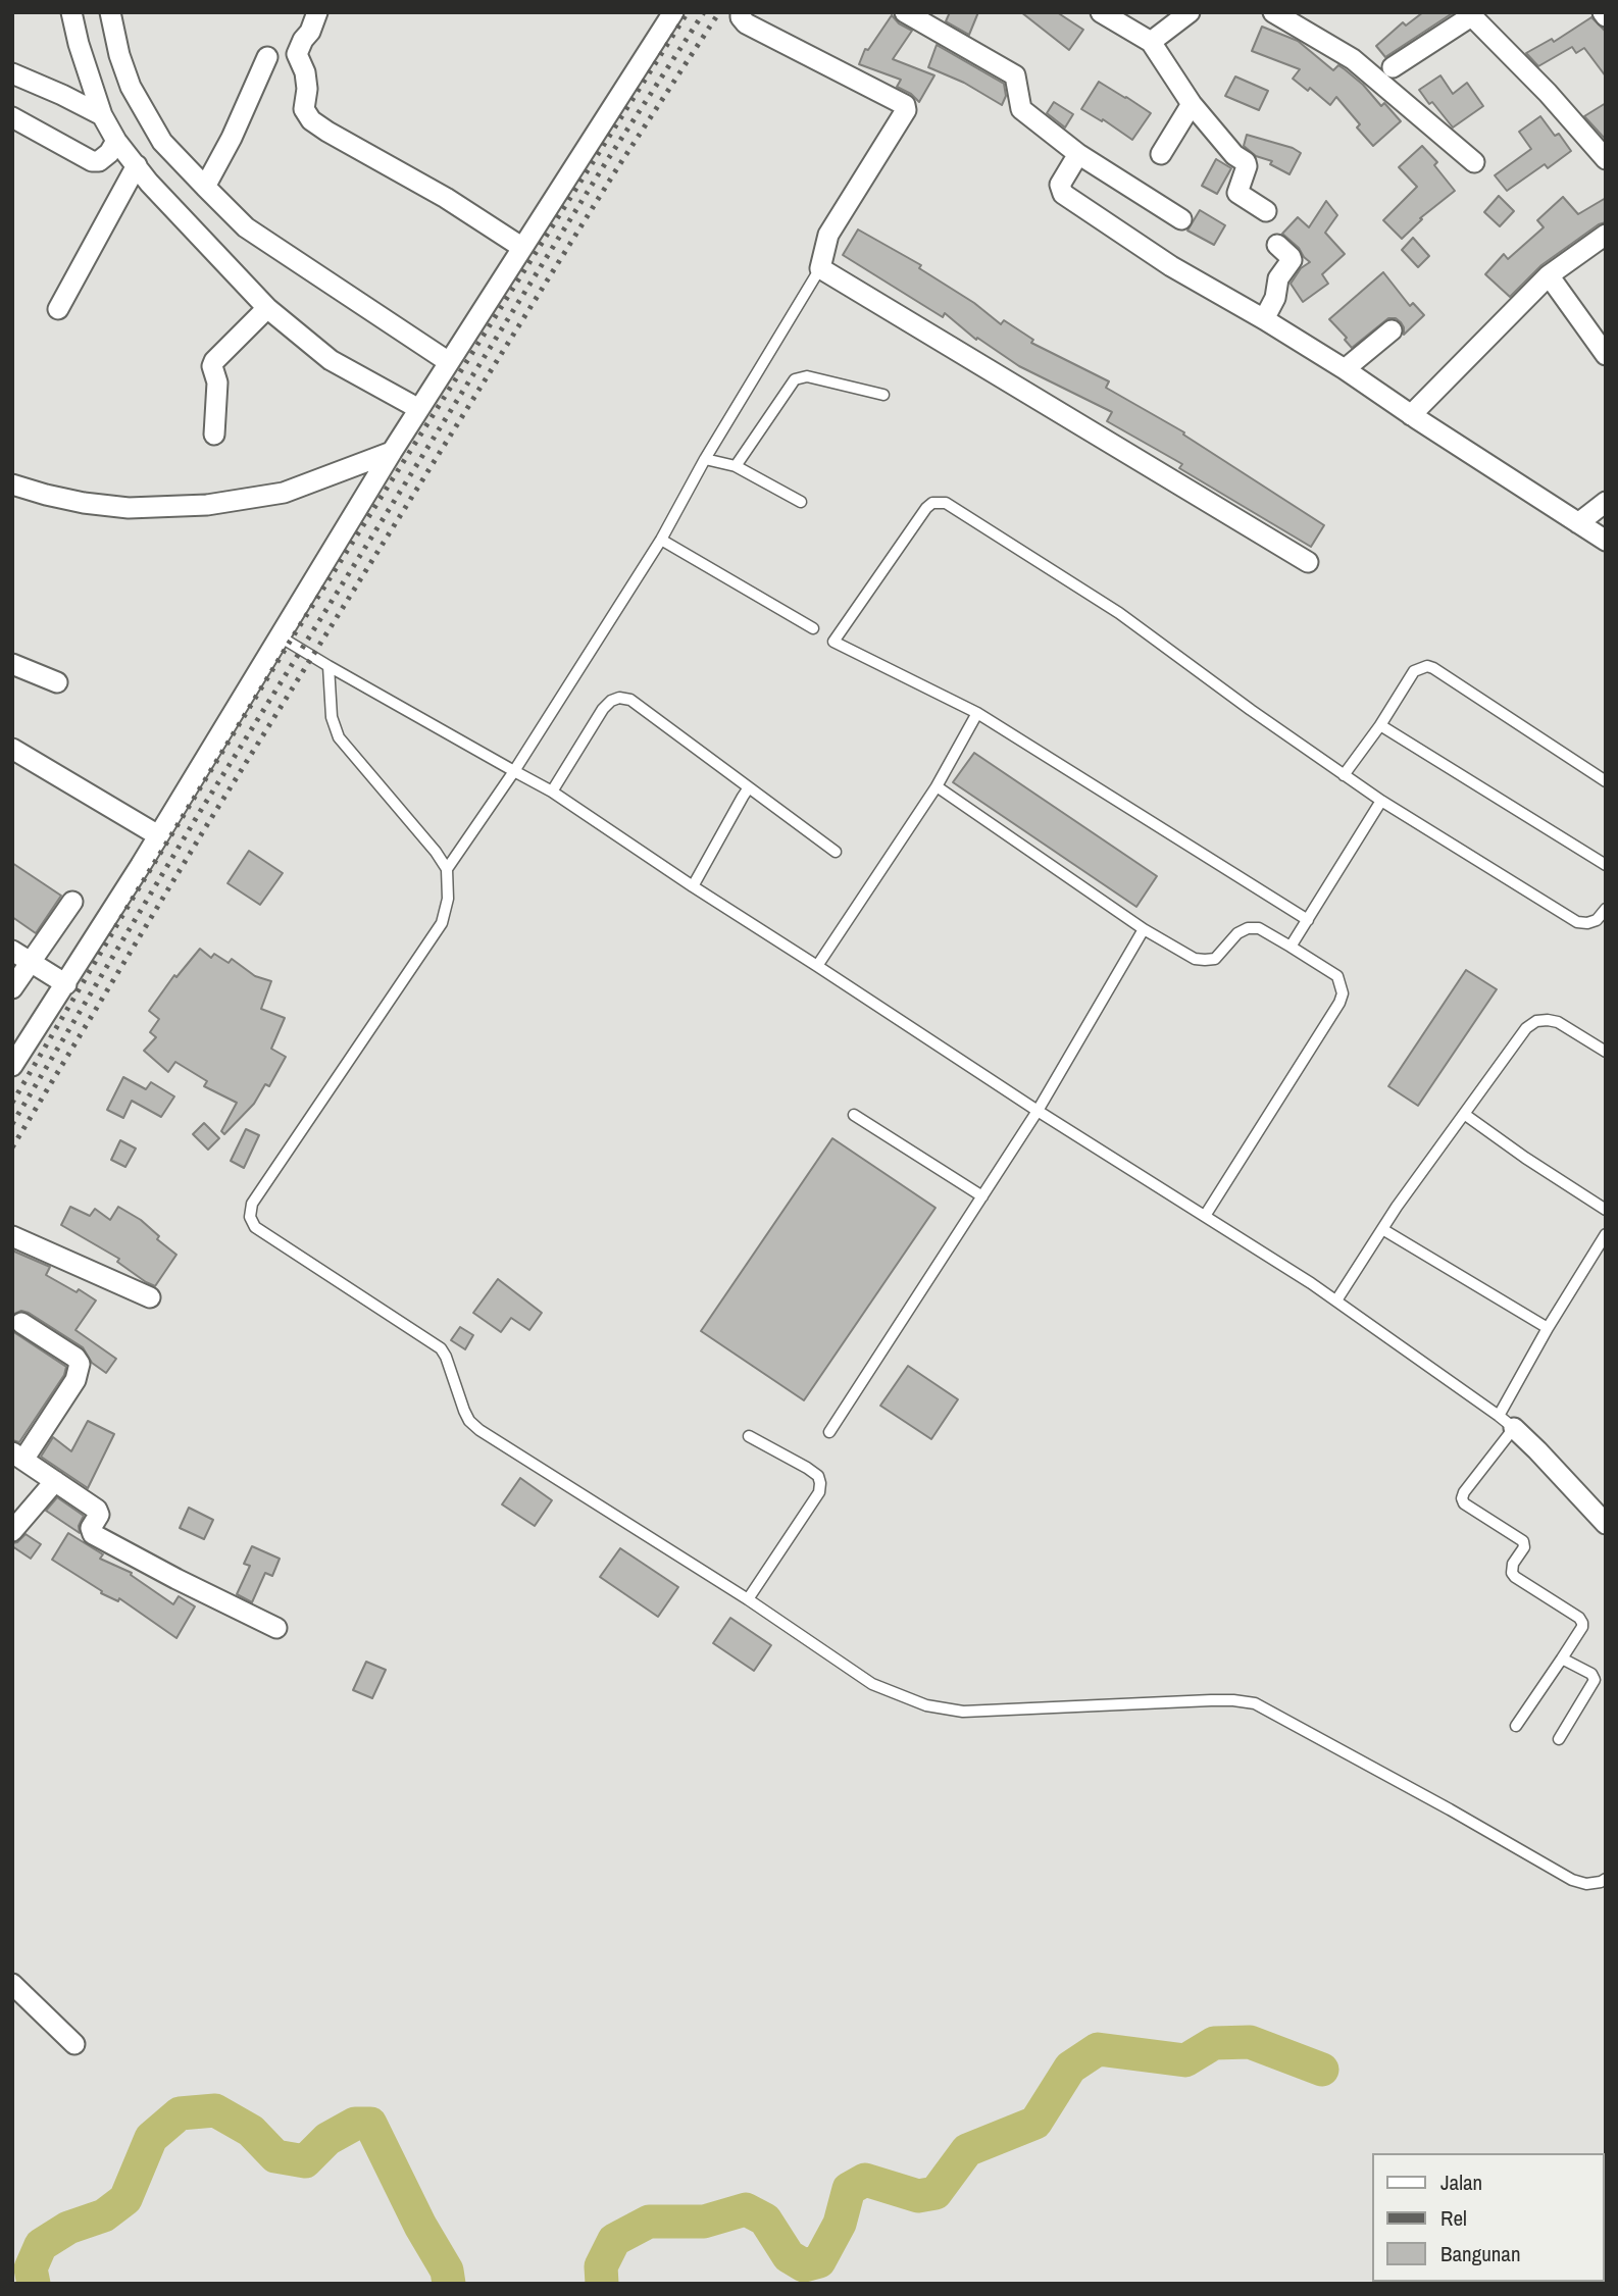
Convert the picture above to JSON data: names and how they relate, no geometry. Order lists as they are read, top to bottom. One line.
{"legend":["Jalan","Rel","Bangunan"]}
